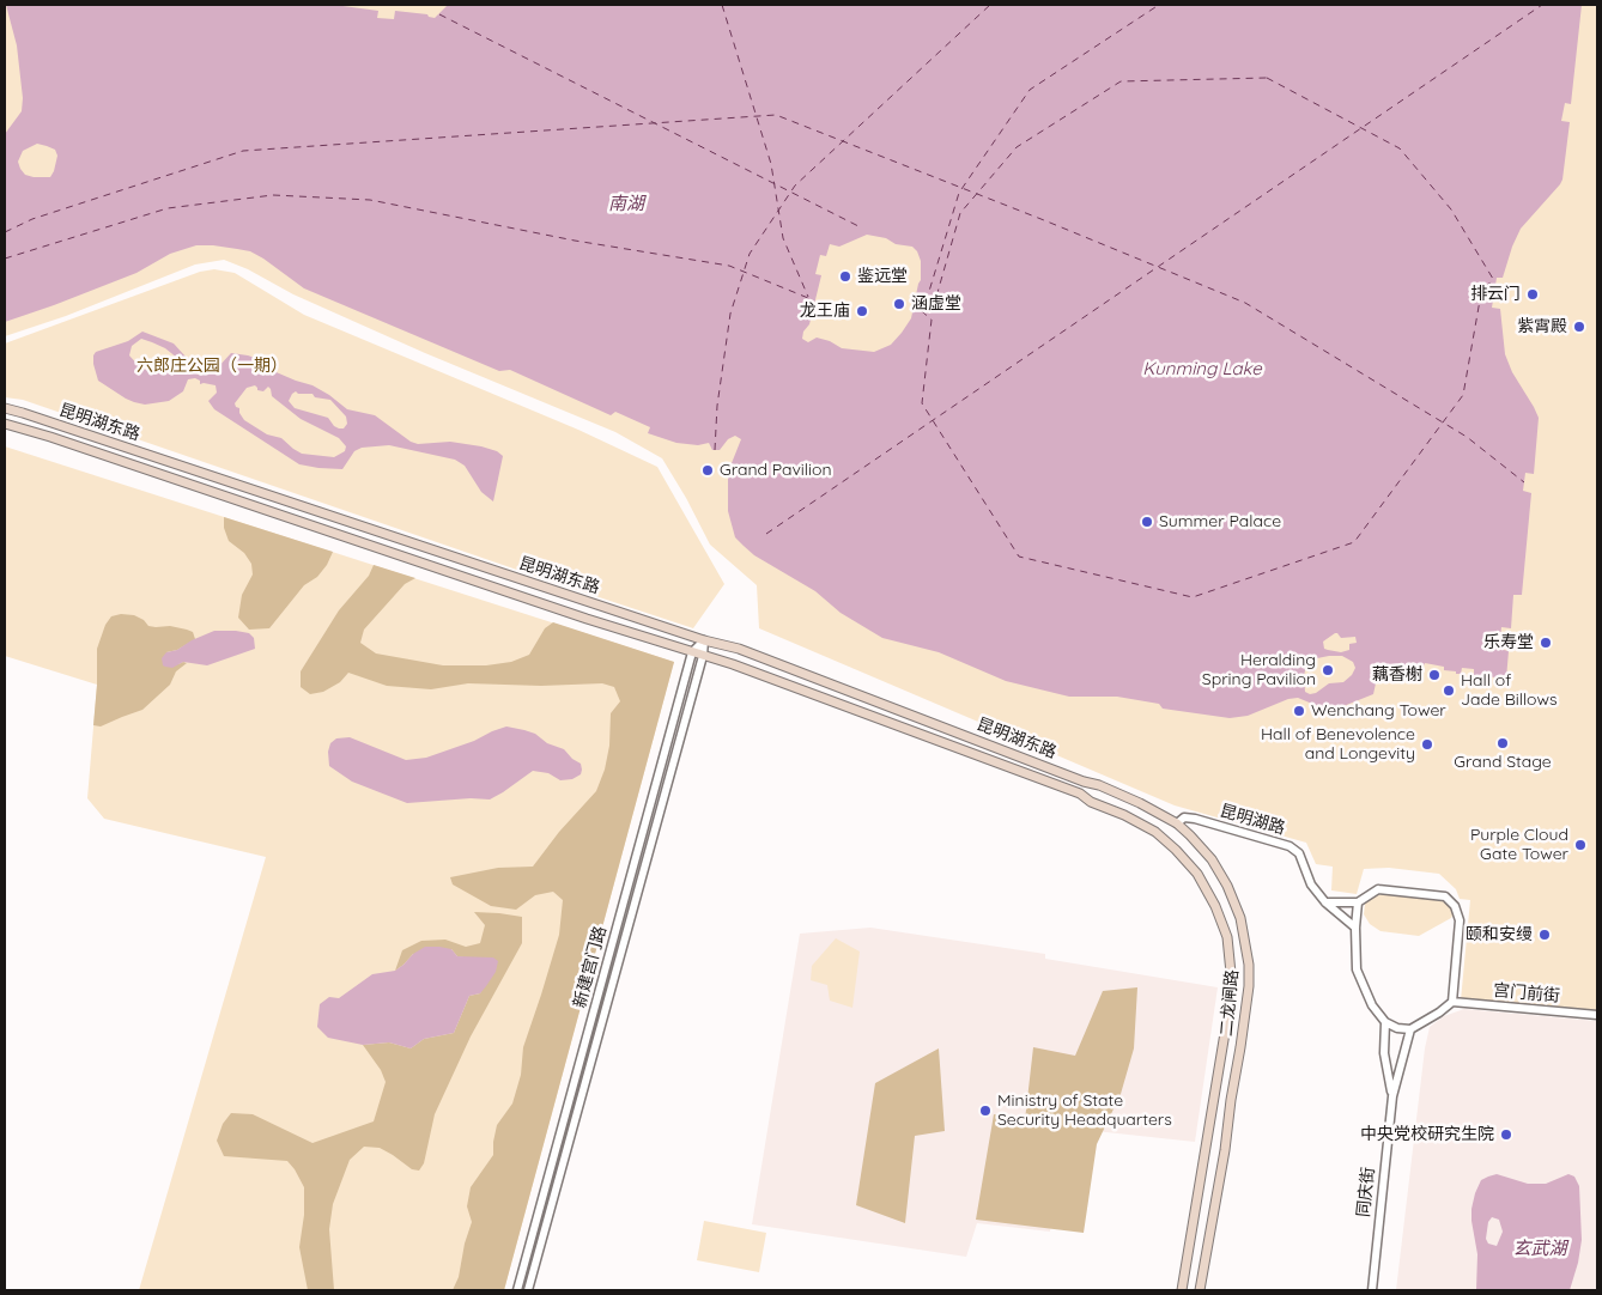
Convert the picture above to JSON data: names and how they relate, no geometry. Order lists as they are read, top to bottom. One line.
{"streets":{"main road":["昆明湖东路","二龙闸路"],"street":["昆明湖路","新建宫门路","宫门前街","同庆街"]},"crossings":[["昆明湖东路","新建宫门路"],["昆明湖东路","二龙闸路"],["昆明湖路","宫门前街"],["昆明湖路","二龙闸路"]],"water":["南湖","Kunming Lake","玄武湖"],"parks":["六郎庄公园（一期）"],"places":["鉴远堂","排云门","涵虚堂","龙王庙","紫霄殿","Grand Pavilion","Summer Palace","乐寿堂","Heralding Spring Pavilion","藕香榭","Hall of Jade Billows","Wenchang Tower","Grand Stage","Hall of Benevolence and Longevity","Purple Cloud Gate Tower","颐和安缦","Ministry of State Security Headquarters","中央党校研究生院"]}
